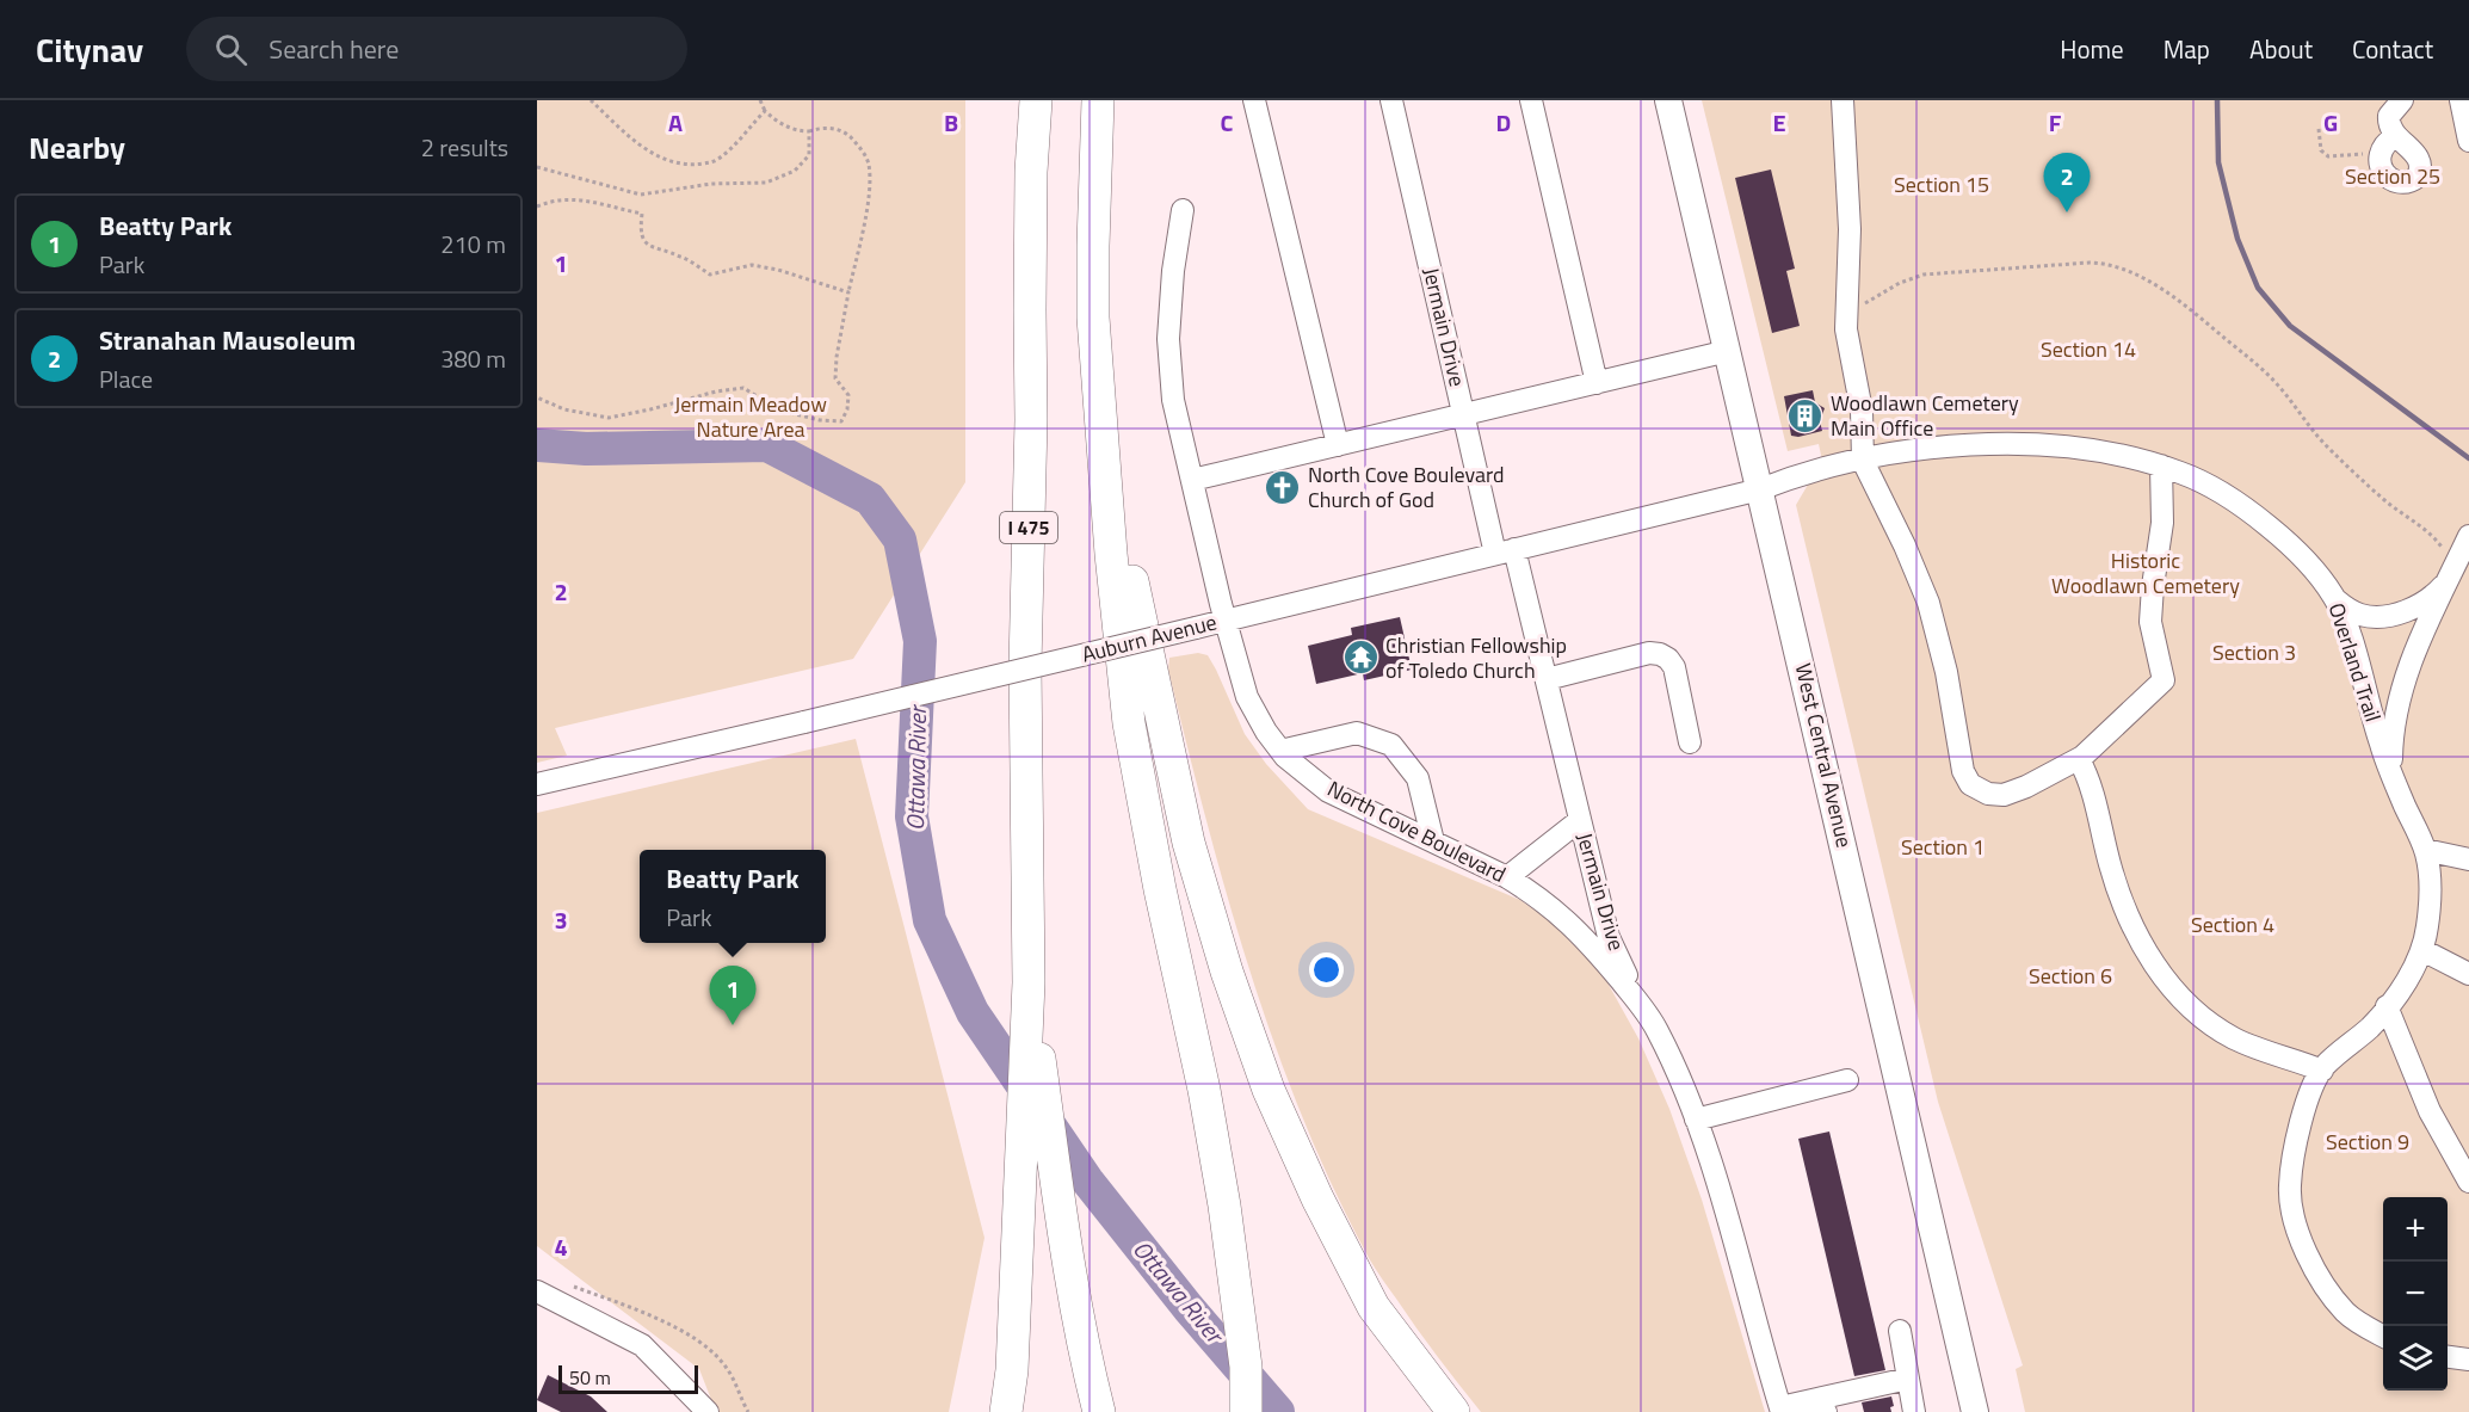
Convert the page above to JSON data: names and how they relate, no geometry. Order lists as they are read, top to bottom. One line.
{"streets":{"highway":["I 475"],"main road":["West Central Avenue"],"street":["Jermain Drive","Auburn Avenue","Overland Trail","North Cove Boulevard"]},"crossings":[["Jermain Drive","Auburn Avenue"],["Jermain Drive","North Cove Boulevard"],["Auburn Avenue","Overland Trail"],["Auburn Avenue","West Central Avenue"],["Auburn Avenue","North Cove Boulevard"],["Overland Trail","West Central Avenue"]],"water":["Ottawa River"],"parks":["Section 25","Section 15","Section 14","Jermain Meadow Nature Area","Historic Woodlawn Cemetery","Section 3","Section 1","Section 4","Section 6","Section 9"],"places":{"building":["Woodlawn Cemetery Main Office"],"church":["North Cove Boulevard Church of God"],"temple":["Christian Fellowship of Toledo Church"]},"scale_bar":"50 m","page":{"header":"Citynav","search":"Search here","nav":["Home","Map","About","Contact"],"heading":["Nearby","2 results"],"pins":["2","1"],"list":[{"mark":"1","name":"Beatty Park","note":"Park","value":"210 m"},{"mark":"2","name":"Stranahan Mausoleum","note":"Place","value":"380 m"}],"popup":["Beatty Park","Park"],"map_buttons":["+","−"],"scale":"50 m"},"grid":{"columns":["A","B","C","D","E","F","G"],"rows":["1","2","3","4"]}}
